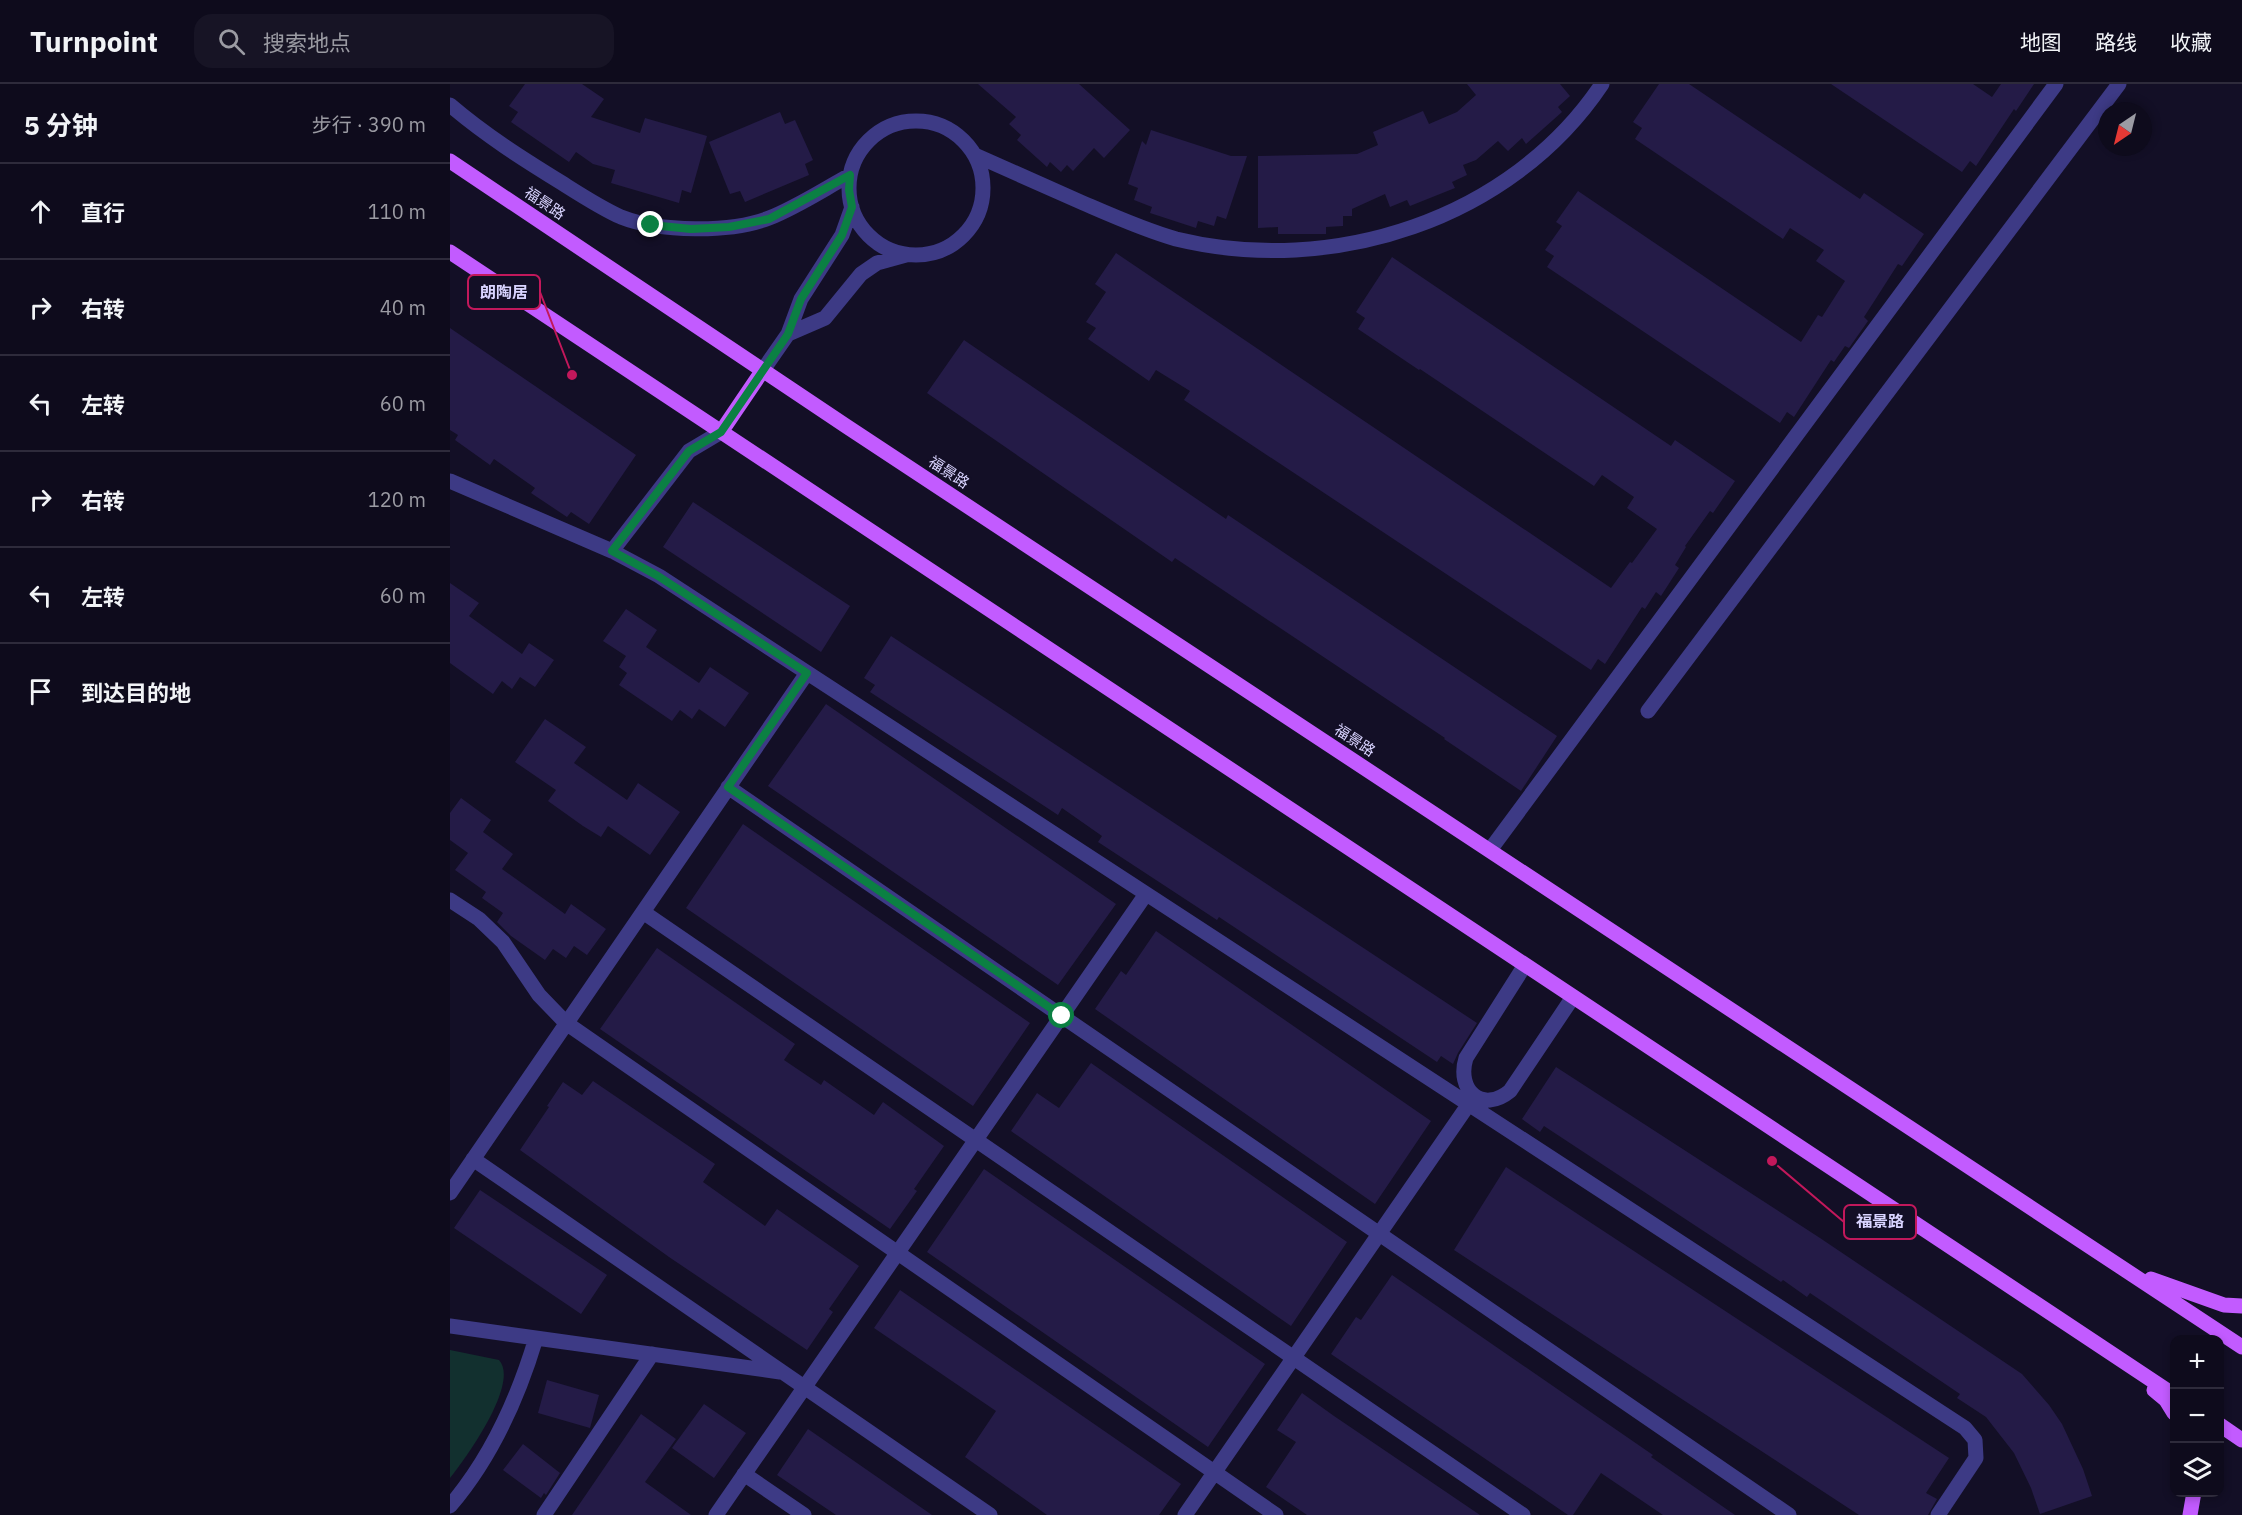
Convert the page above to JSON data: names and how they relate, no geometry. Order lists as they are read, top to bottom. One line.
{"streets":{"main road":["福景路"]},"places":["朗陶居","福景路"],"north":"bottom left","page":{"header":"Turnpoint","search":"搜索地点","nav":["地图","路线","收藏"],"heading":["5 分钟","步行 · 390 m"],"list":[["直行","110 m"],["右转","40 m"],["左转","60 m"],["右转","120 m"],["左转","60 m"],"到达目的地"],"map_buttons":["+","−"]}}
